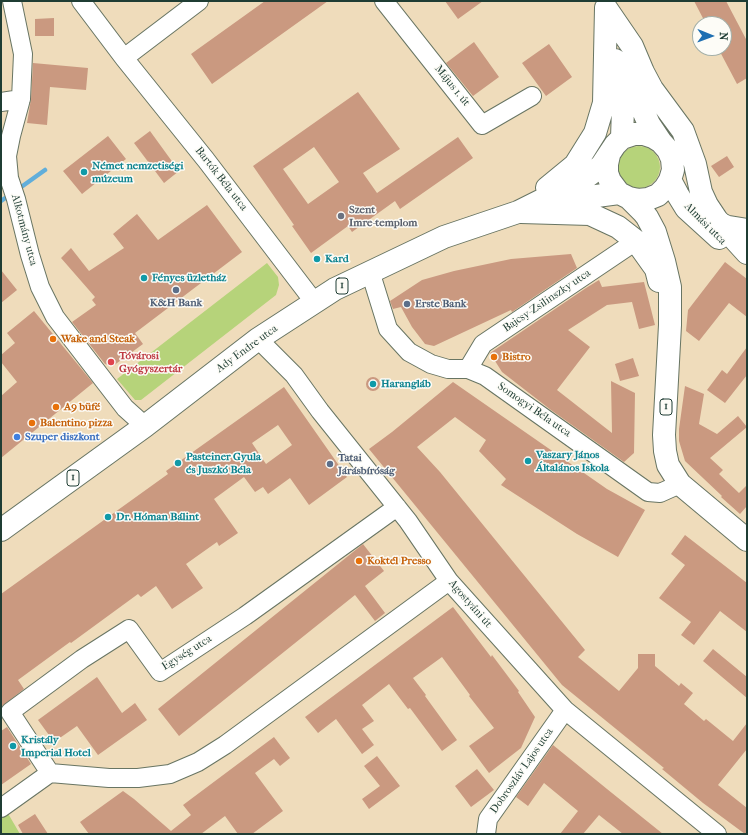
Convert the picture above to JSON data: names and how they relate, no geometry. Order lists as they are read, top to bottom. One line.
{"streets":{"main road":["Almási utca","1","Ady Endre utca"],"street":["Május 1. út","Bartók Béla utca","Alkotmány utca","Bajcsy-Zsilinszky utca","Somogyi Béla utca","Agostyáni út","Egység utca","Dobroszláv Lajos utca"]},"crossings":[["Bartók Béla utca","Ady Endre utca"],["Almási utca","1"],["Alkotmány utca","Ady Endre utca"],["1","Bajcsy-Zsilinszky utca"],["1","Ady Endre utca"],["1","Somogyi Béla utca"],["Bajcsy-Zsilinszky utca","Somogyi Béla utca"],["Ady Endre utca","Agostyáni út"],["Agostyáni út","Egység utca"],["Agostyáni út","Dobroszláv Lajos utca"]],"places":["Német nemzetiségi múzeum","Szent Imre-templom","Kard","Fényes üzletház","K&H Bank","Erste Bank","Wake and Steak","Bistro","Tóvárosi Gyógyszertár","Harangláb","A9 büfé","Balentino pizza","Szuper diszkont","Vaszary János Általános Iskola","Pasteiner Gyula és Juszkó Béla","Tatai Járásbíróság","Dr. Hóman Bálint","Koktél Presso","Kristály Imperial Hotel"],"north":"right"}
